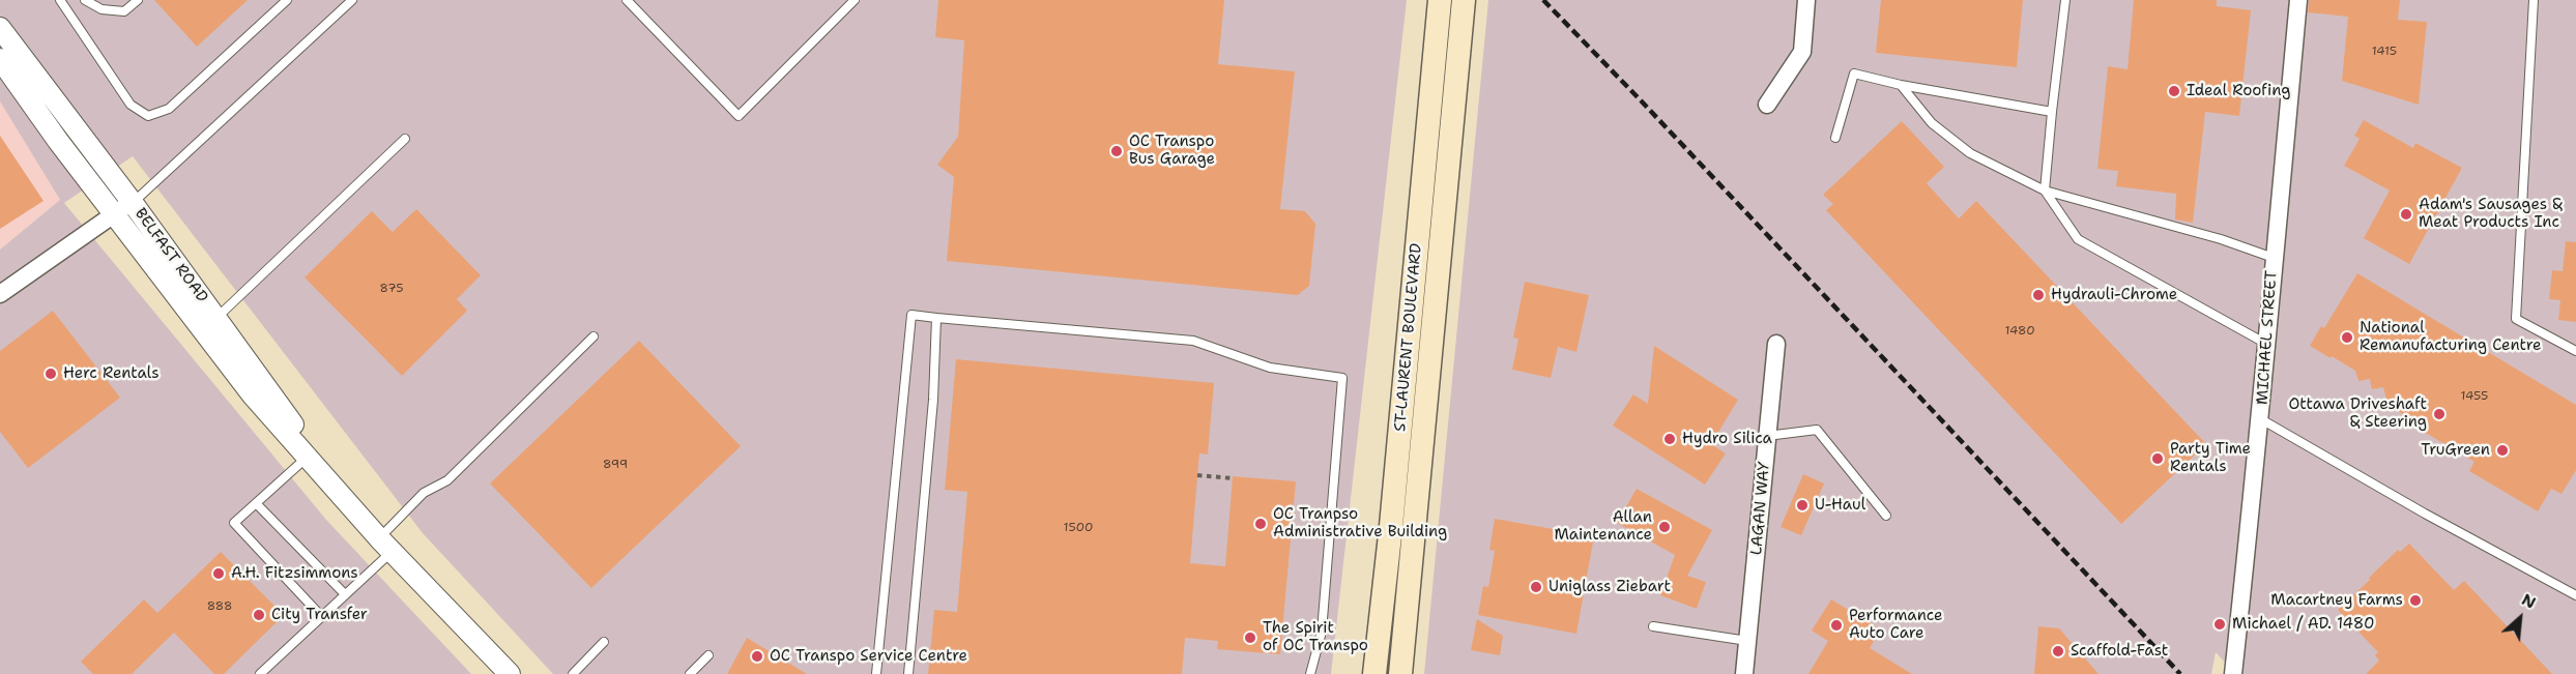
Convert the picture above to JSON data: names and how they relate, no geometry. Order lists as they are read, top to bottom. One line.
{"streets":{"main road":["ST-LAURENT BOULEVARD"],"street":["BELFAST ROAD","MICHAEL STREET","LAGAN WAY"]},"places":["Ideal Roofing","OC Transpo Bus Garage","Adam's Sausages & Meat Products Inc","Hydrauli-Chrome","National Remanufacturing Centre","Herc Rentals","Ottawa Driveshaft & Steering","Hydro Silica","TruGreen","Party Time Rentals","U-Haul","OC Tranpso Administrative Building","Allan Maintenance","A.H. Fitzsimmons","Uniglass Ziebart","Macartney Farms","City Transfer","Michael / AD. 1480","Performance Auto Care","The Spirit of OC Transpo","Scaffold-Fast","OC Transpo Service Centre"],"house_numbers":["1415","875","1480","1455","899","1500","888"],"north":"top right"}
